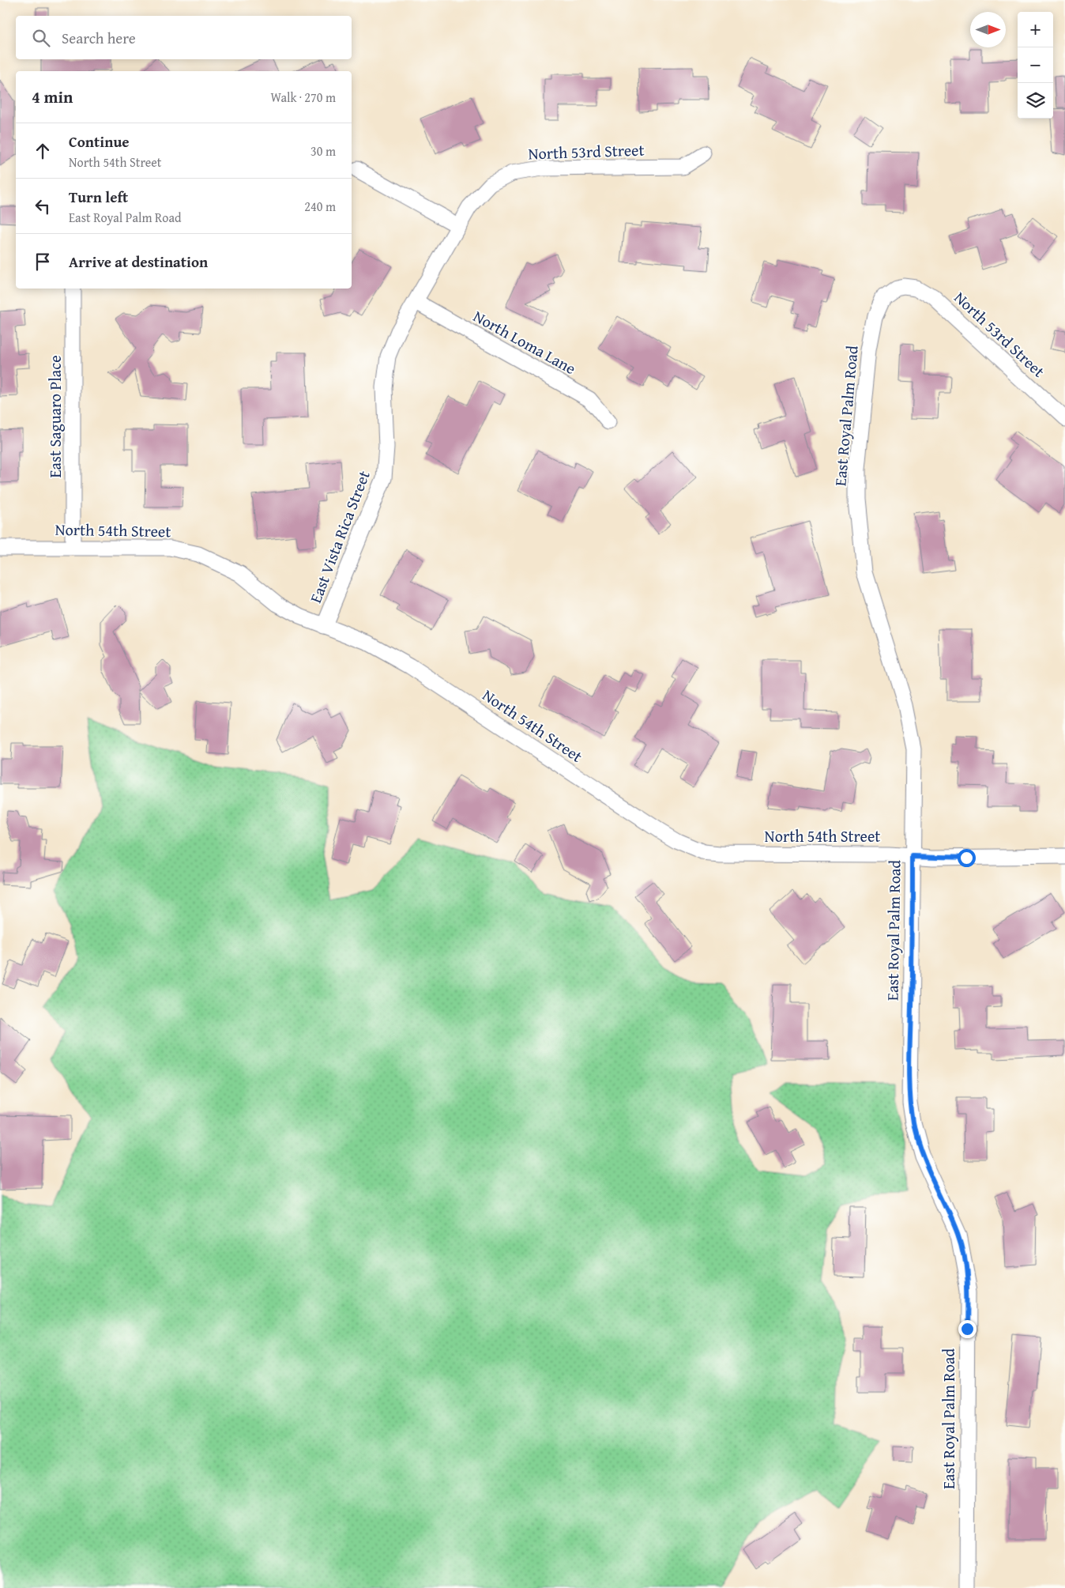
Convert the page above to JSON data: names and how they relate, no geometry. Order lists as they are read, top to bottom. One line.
{"streets":{"street":["North 53rd Street","North Loma Lane","East Royal Palm Road","East Saguaro Place","North 54th Street","East Vista Rica Street"]},"crossings":[["North 53rd Street","North Loma Lane"],["North 53rd Street","East Royal Palm Road"],["North 53rd Street","East Vista Rica Street"],["North Loma Lane","East Vista Rica Street"],["East Royal Palm Road","North 54th Street"],["East Saguaro Place","North 54th Street"],["North 54th Street","East Vista Rica Street"]],"north":"right","page":{"map_buttons":["+","−"],"search":"Search here","heading":["4 min","Walk · 270 m"],"list":[["Continue","North 54th Street","30 m"],["Turn left","East Royal Palm Road","240 m"],"Arrive at destination"]}}
